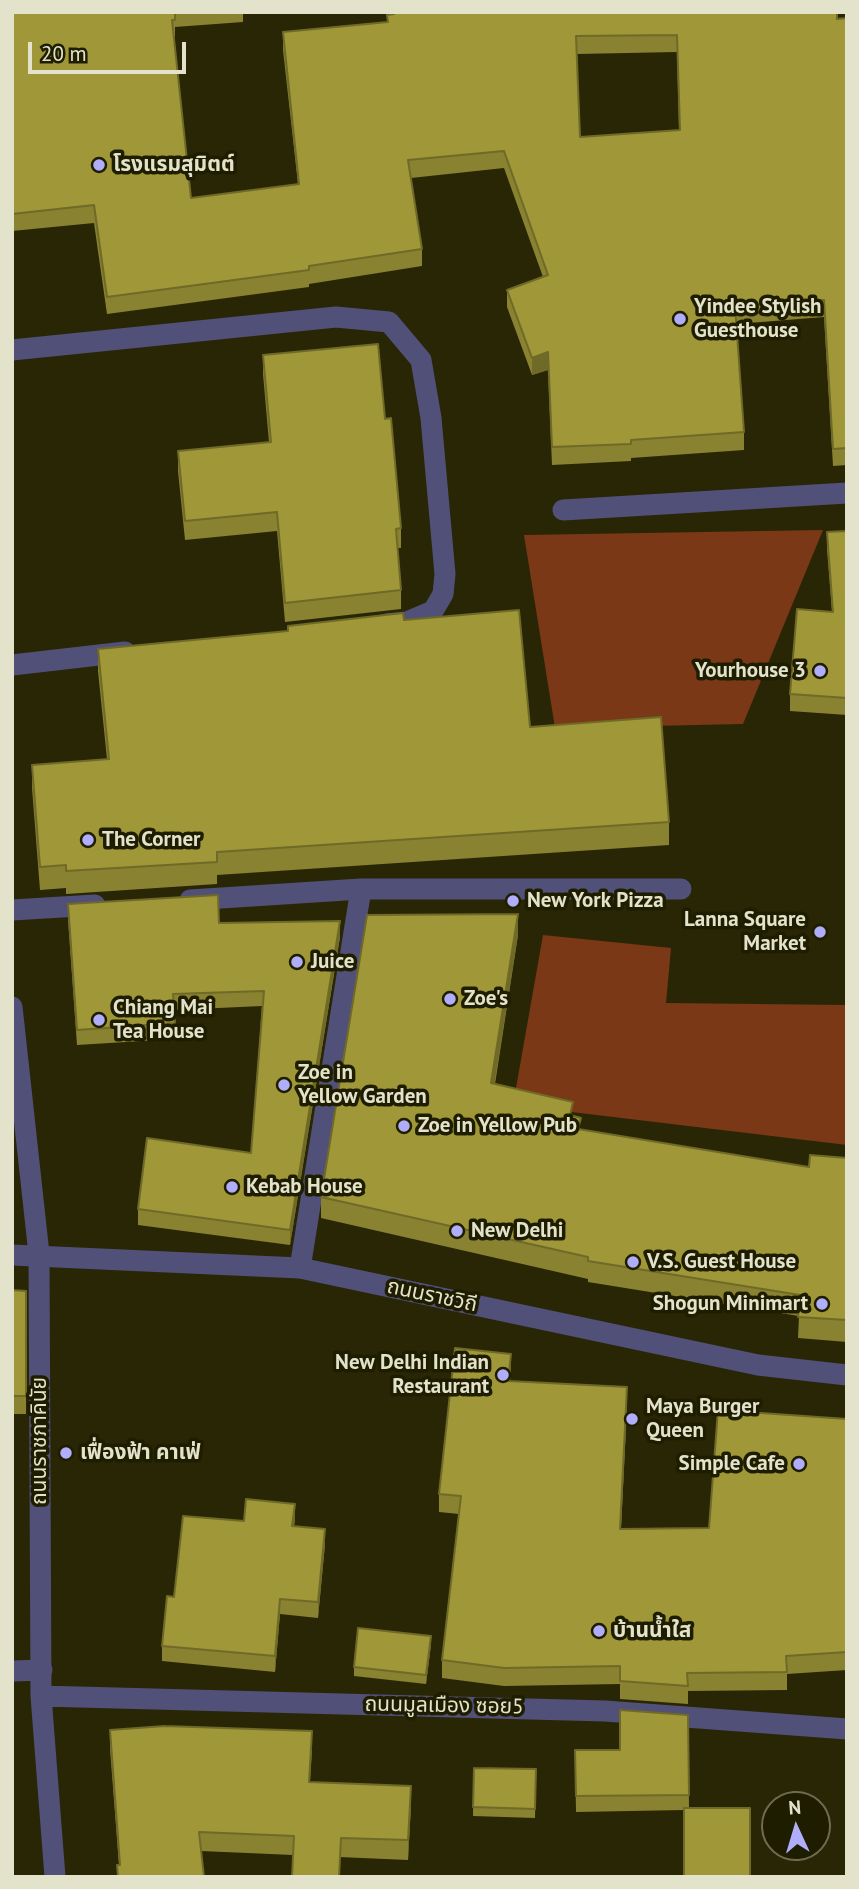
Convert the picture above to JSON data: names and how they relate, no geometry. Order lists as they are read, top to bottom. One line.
{"streets":{"street":["ถนนราชวิถี","ถนนราชภาคินัย","ถนนมูลเมือง ซอย5"]},"crossings":[["ถนนราชวิถี","ถนนราชภาคินัย"],["ถนนราชภาคินัย","ถนนมูลเมือง ซอย5"]],"places":["โรงแรมสุมิตต์","Yindee Stylish Guesthouse","Yourhouse 3","The Corner","New York Pizza","Lanna Square Market","Juice","Zoe's","Chiang Mai Tea House","Zoe in Yellow Garden","Zoe in Yellow Pub","Kebab House","New Delhi","V.S. Guest House","Shogun Minimart","New Delhi Indian Restaurant","Maya Burger Queen","เฟื่องฟ้า คาเฟ่","Simple Cafe","บ้านน้ำใส"],"scale_bar":"20 m","north":"top"}
